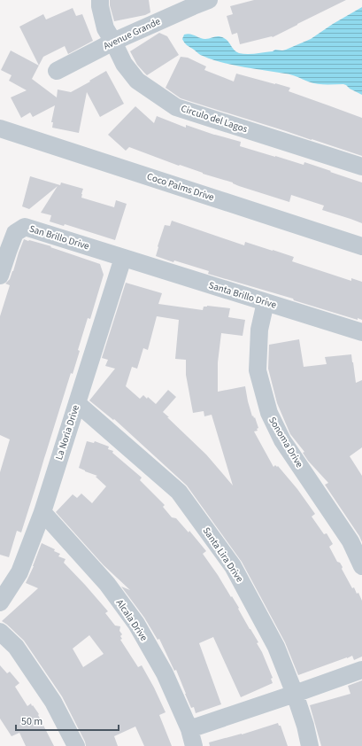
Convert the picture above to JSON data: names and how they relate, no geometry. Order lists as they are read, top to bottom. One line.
{"streets":{"street":["Avenue Grande","Circulo del Lagos","Coco Palms Drive","San Brillo Drive","Santa Brillo Drive","La Noria Drive","Sonoma Drive","Santa Lira Drive","Alcala Drive"]},"crossings":[["Avenue Grande","Circulo del Lagos"],["San Brillo Drive","Santa Brillo Drive"],["San Brillo Drive","La Noria Drive"],["Santa Brillo Drive","La Noria Drive"],["Santa Brillo Drive","Sonoma Drive"],["La Noria Drive","Santa Lira Drive"],["La Noria Drive","Alcala Drive"]],"scale_bar":"50 m"}
